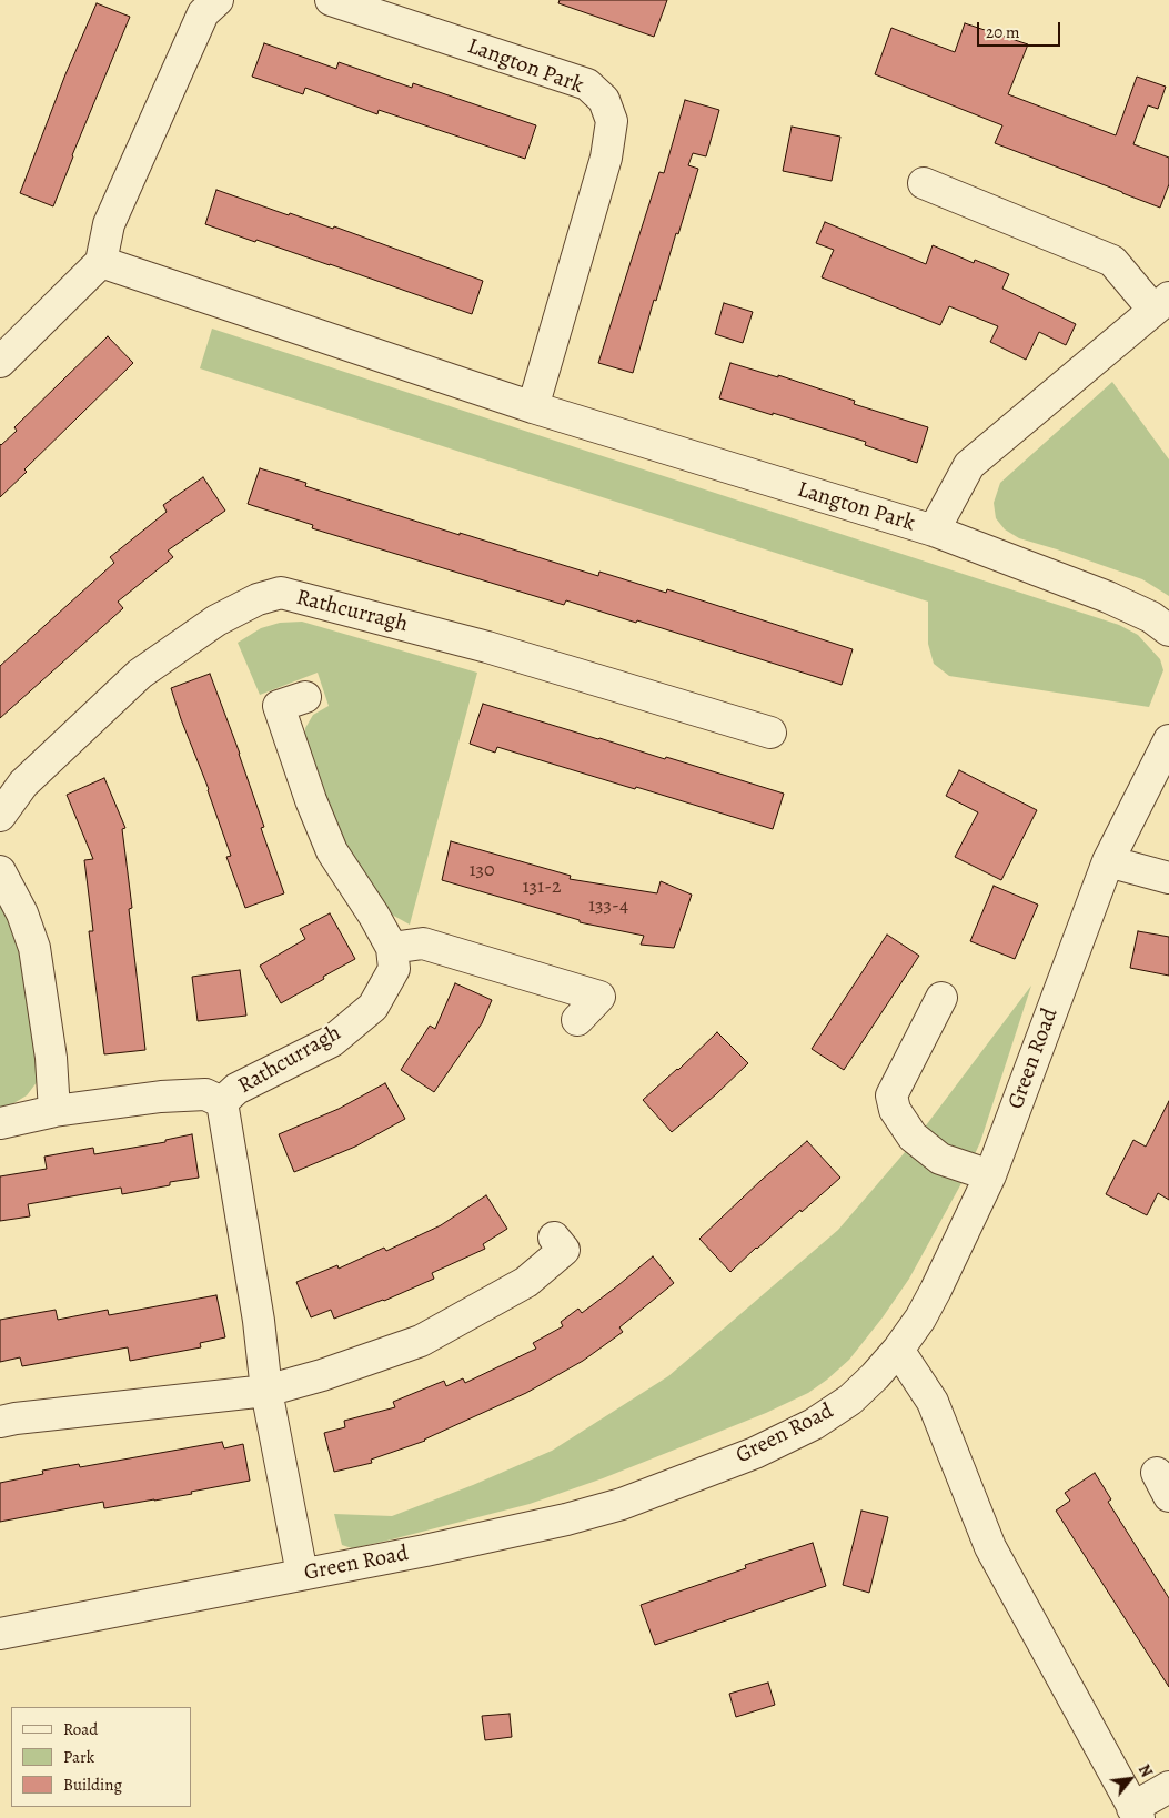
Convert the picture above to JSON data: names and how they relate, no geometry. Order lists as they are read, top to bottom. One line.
{"streets":{"street":["Langton Park","Rathcurragh","Green Road"]},"crossings":[["Rathcurragh","Green Road"]],"house_numbers":["130","131-2","133-4"],"legend":["Road","Park","Building"],"scale_bar":"20 m","north":"top right"}
